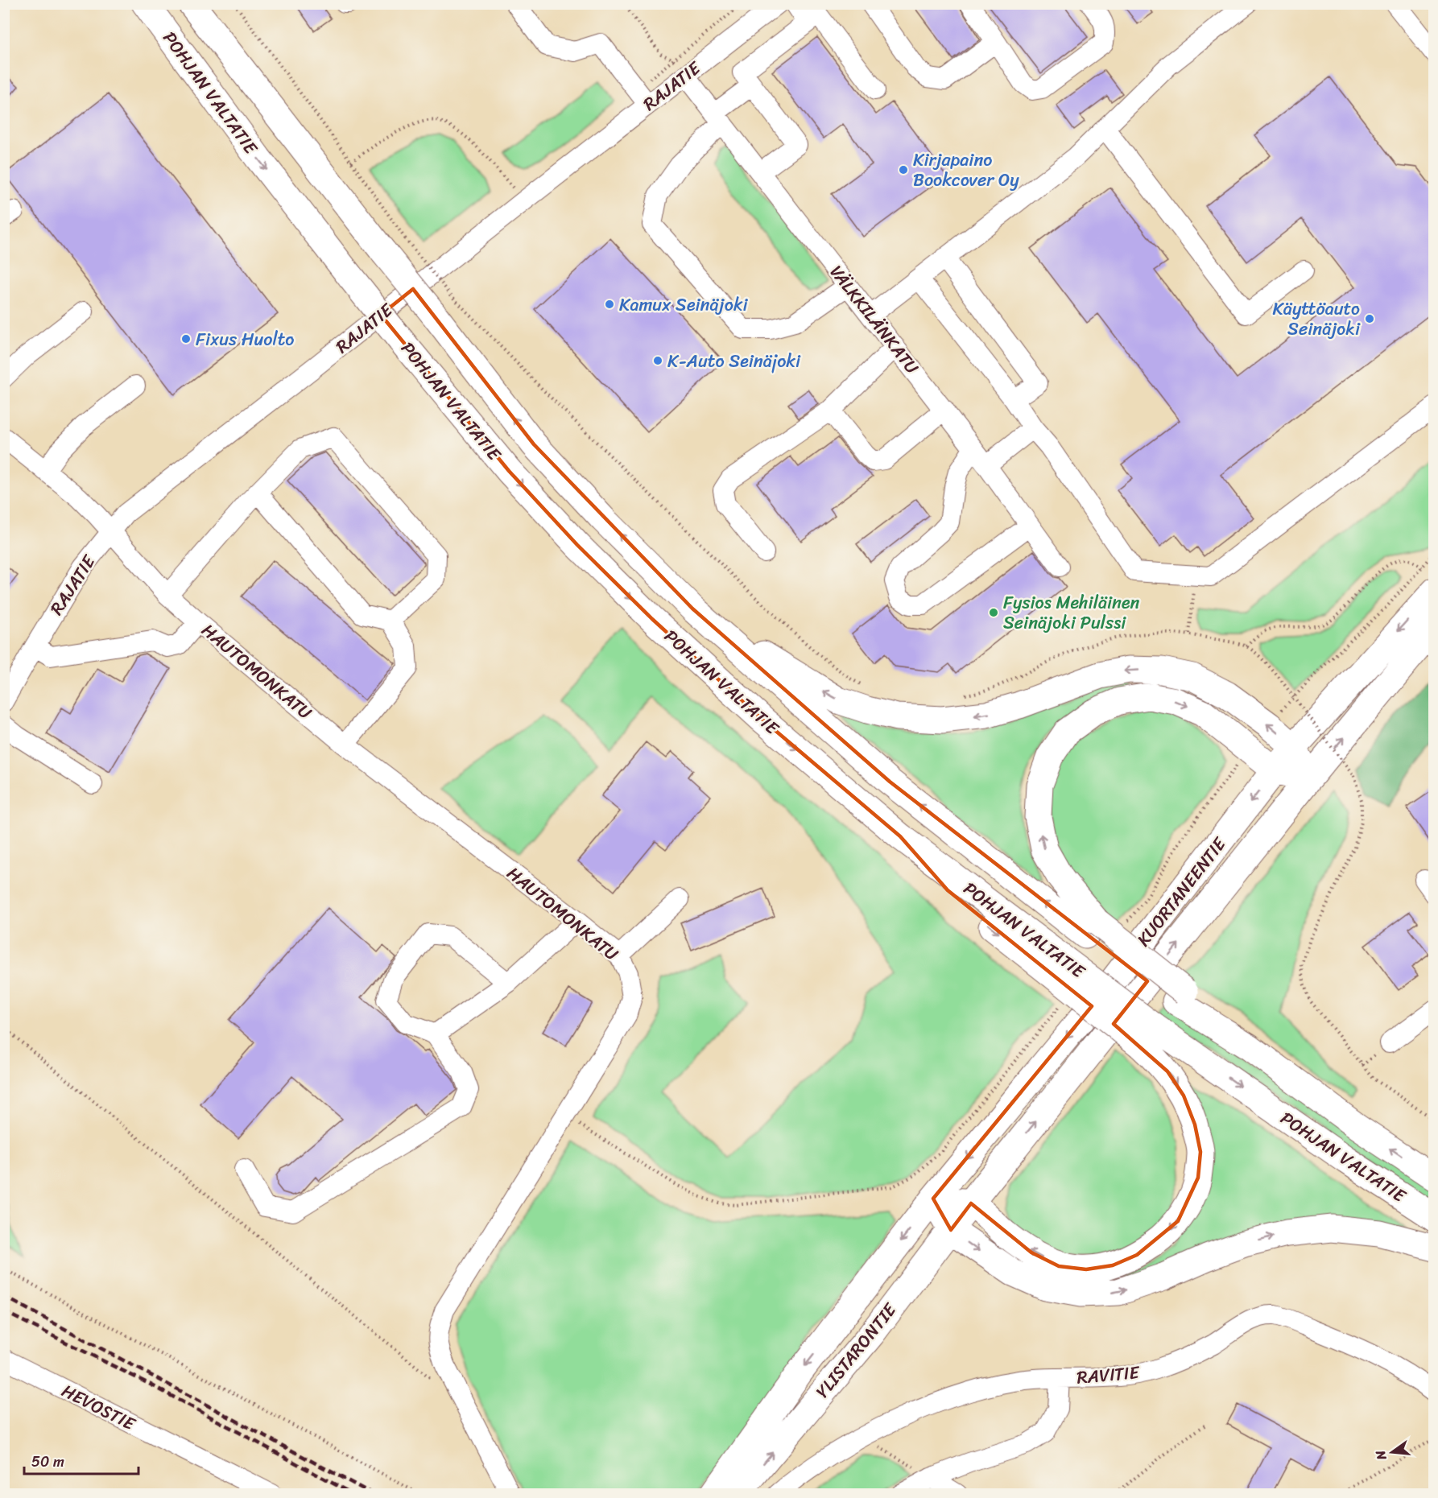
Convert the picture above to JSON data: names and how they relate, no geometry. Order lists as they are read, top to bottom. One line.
{"streets":{"highway":["POHJAN VALTATIE","KUORTANEENTIE","YLISTARONTIE"],"street":["RAJATIE","VÄLKKILÄNKATU","HAUTOMONKATU","RAVITIE","HEVOSTIE"]},"crossings":[["RAJATIE","VÄLKKILÄNKATU"],["RAJATIE","HAUTOMONKATU"],["KUORTANEENTIE","YLISTARONTIE"]],"places":["Kirjapaino Bookcover Oy","Kamux Seinäjoki","Käyttöauto Seinäjoki","Fixus Huolto","K-Auto Seinäjoki","Fysios Mehiläinen Seinäjoki Pulssi"],"scale_bar":"50 m","north":"left"}
